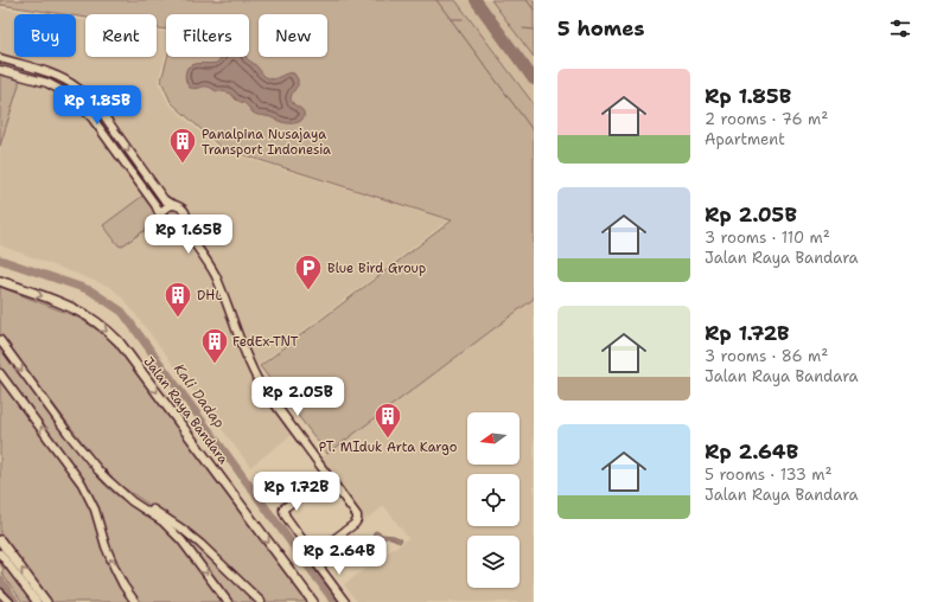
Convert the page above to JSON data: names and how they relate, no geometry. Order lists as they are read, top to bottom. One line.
{"streets":{"main road":["Jalan Raya Bandara"]},"one_way":["Jalan Raya Bandara"],"water":["Kali Dadap"],"places":{"building":["Panalpina Nusajaya Transport Indonesia","DHL","FedEx-TNT","PT. MIduk Arta Kargo"],"parking":["Blue Bird Group"]},"north":"left","page":{"heading":"5 homes","chip":["Buy","Rent","Filters","New"],"list":[{"name":"Rp 1.85B","note":"2 rooms · 76 m² · Apartment"},{"name":"Rp 2.05B","note":"3 rooms · 110 m² · Jalan Raya Bandara"},{"name":"Rp 1.72B","note":"3 rooms · 86 m² · Jalan Raya Bandara"},{"name":"Rp 2.64B","note":"5 rooms · 133 m² · Jalan Raya Bandara"}],"price":["Rp 1.85B","Rp 1.65B","Rp 2.05B","Rp 1.72B","Rp 2.64B"]}}
